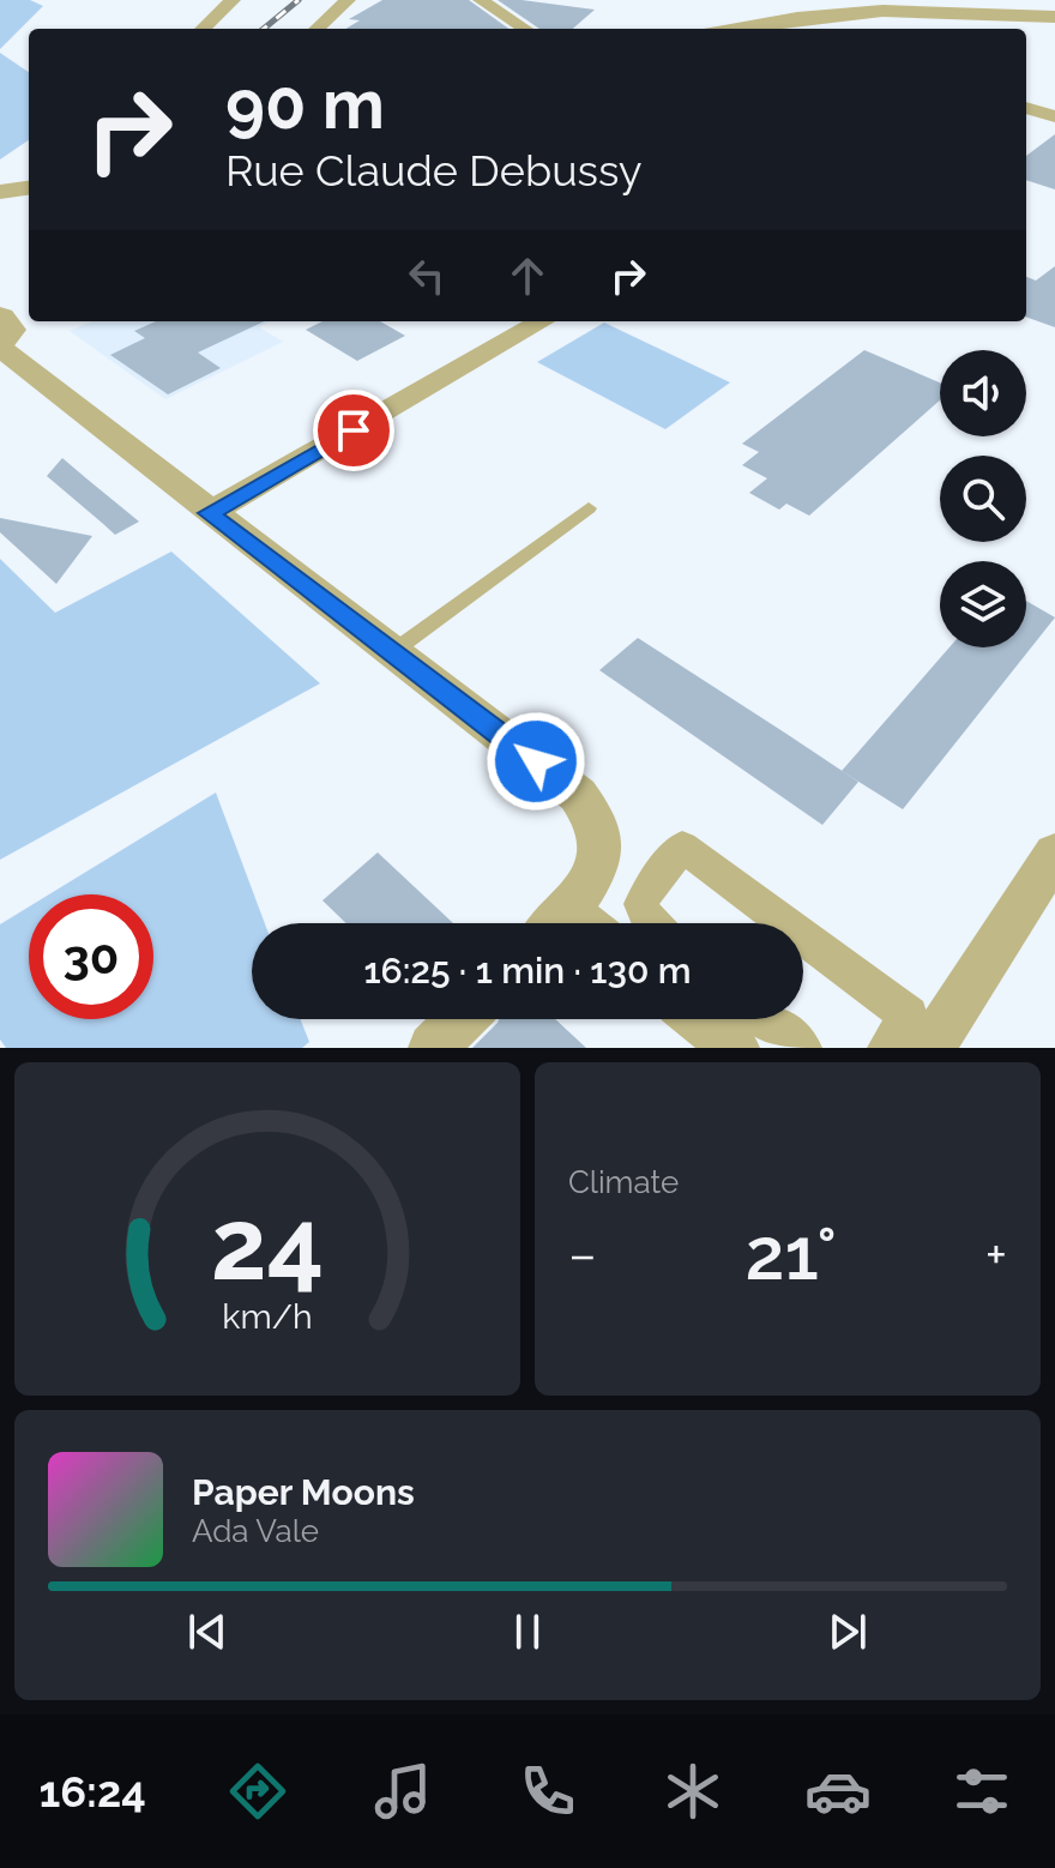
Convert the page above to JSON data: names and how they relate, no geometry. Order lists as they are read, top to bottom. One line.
{"page":{"turn":["90 m","Rue Claude Debussy"],"limit":"30","trip":"16:25 · 1 min · 130 m","tile":"Climate","heat":["−","21°","+"],"song":["Paper Moons","Ada Vale"],"tabs":"16:24","gauge":["24","km/h"]}}
